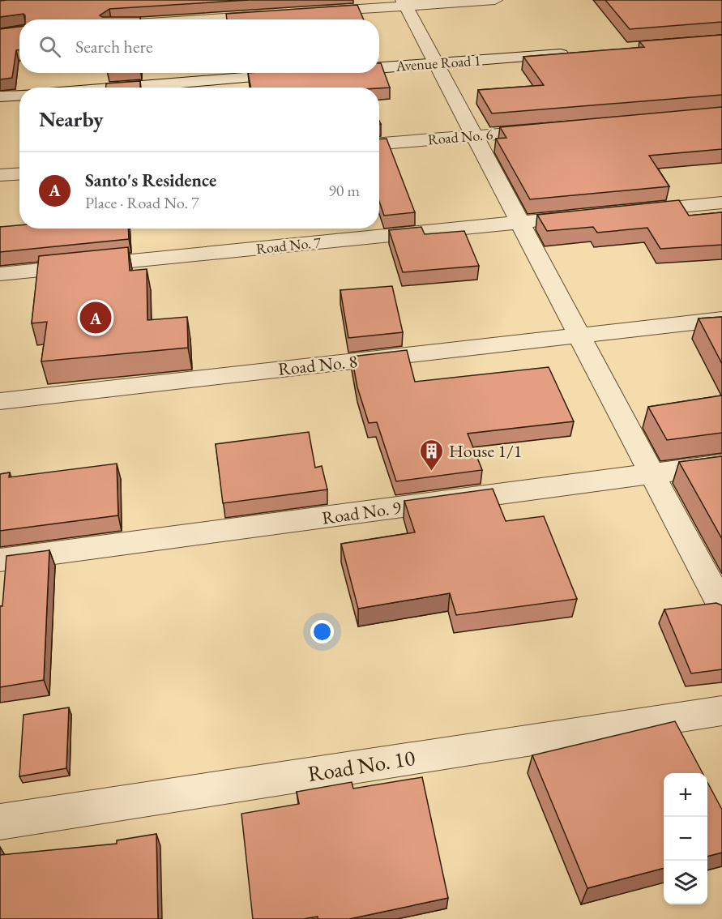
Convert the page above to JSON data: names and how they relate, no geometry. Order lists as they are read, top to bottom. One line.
{"streets":{"street":["Avenue Road 1","Road No. 6","Road No. 7","Road No. 8","Road No. 9","Road No. 10"]},"places":{"building":["House 1/1"]},"page":{"search":"Search here","heading":"Nearby","list":[{"mark":"A","name":"Santo's Residence","note":"Place · Road No. 7","value":"90 m"}],"pins":"A","map_buttons":["+","−"]}}
